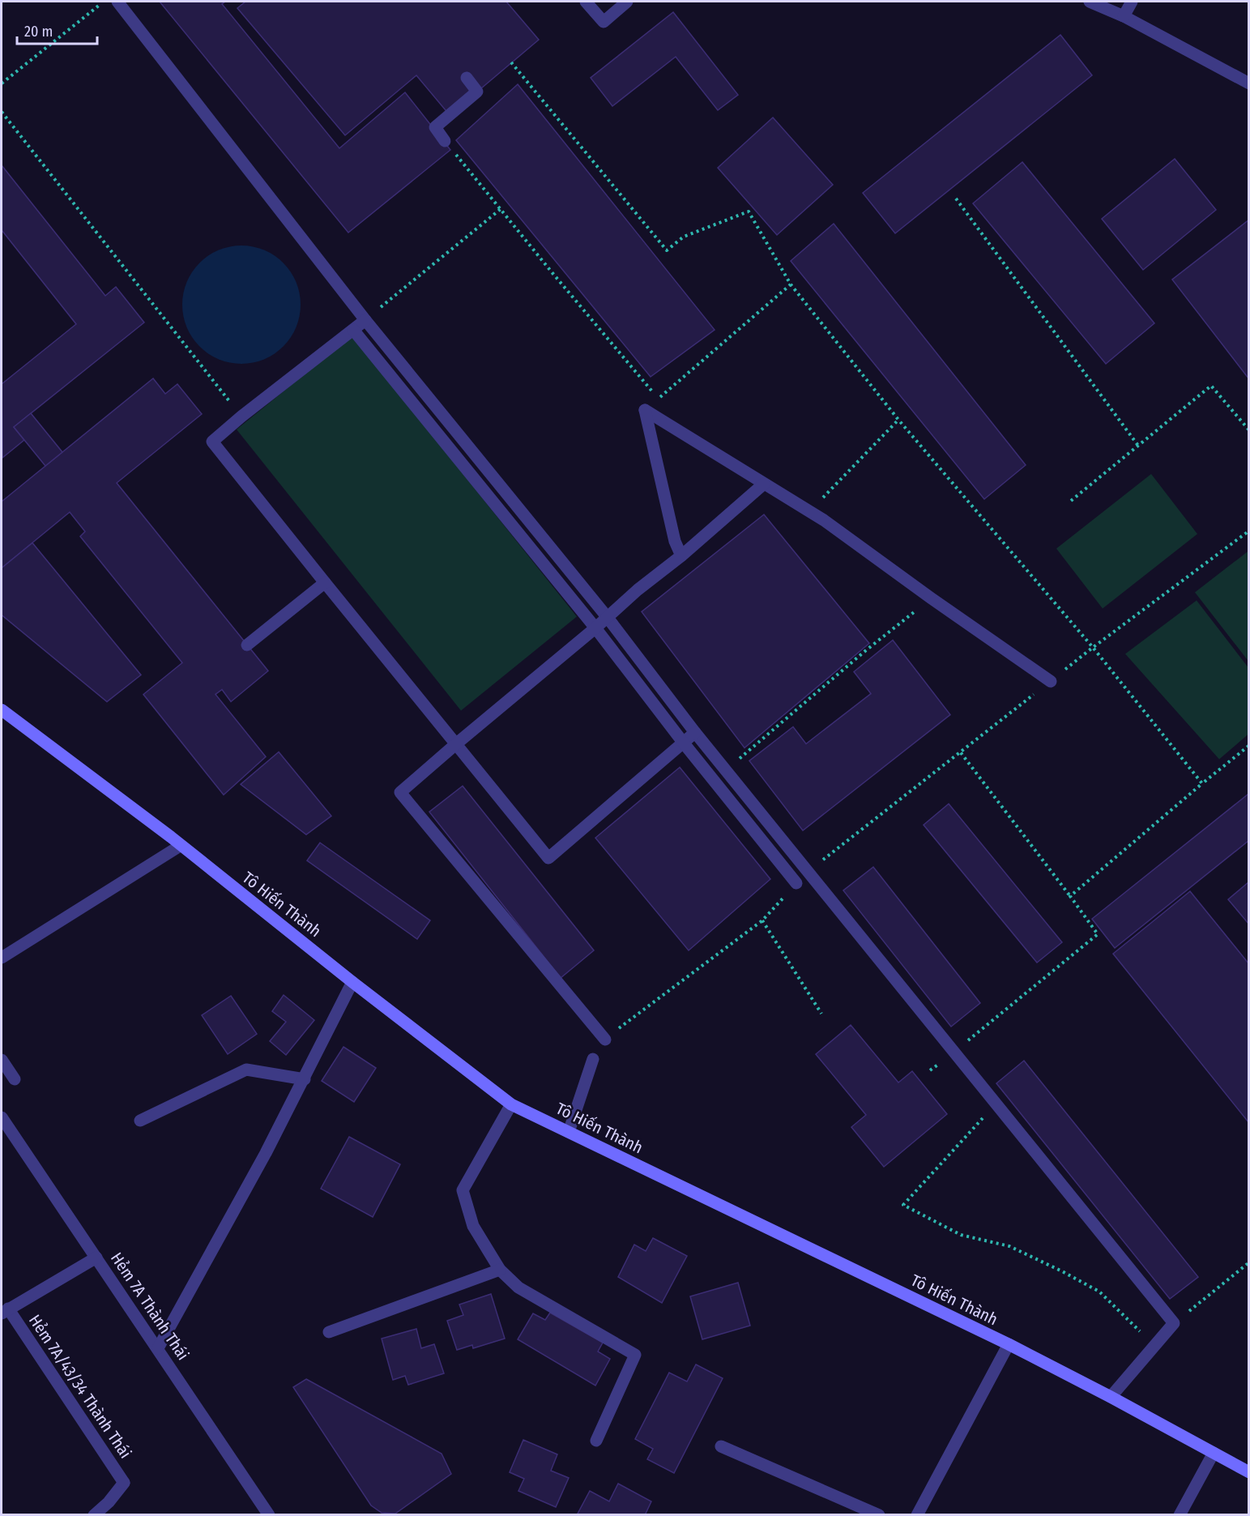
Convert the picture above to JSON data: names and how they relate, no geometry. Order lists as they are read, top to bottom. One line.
{"streets":{"main road":["Tô Hiến Thành"],"street":["Hẻm 7A Thành Thái","Hẻm 7A/43/34 Thành Thái"]},"scale_bar":"20 m"}
